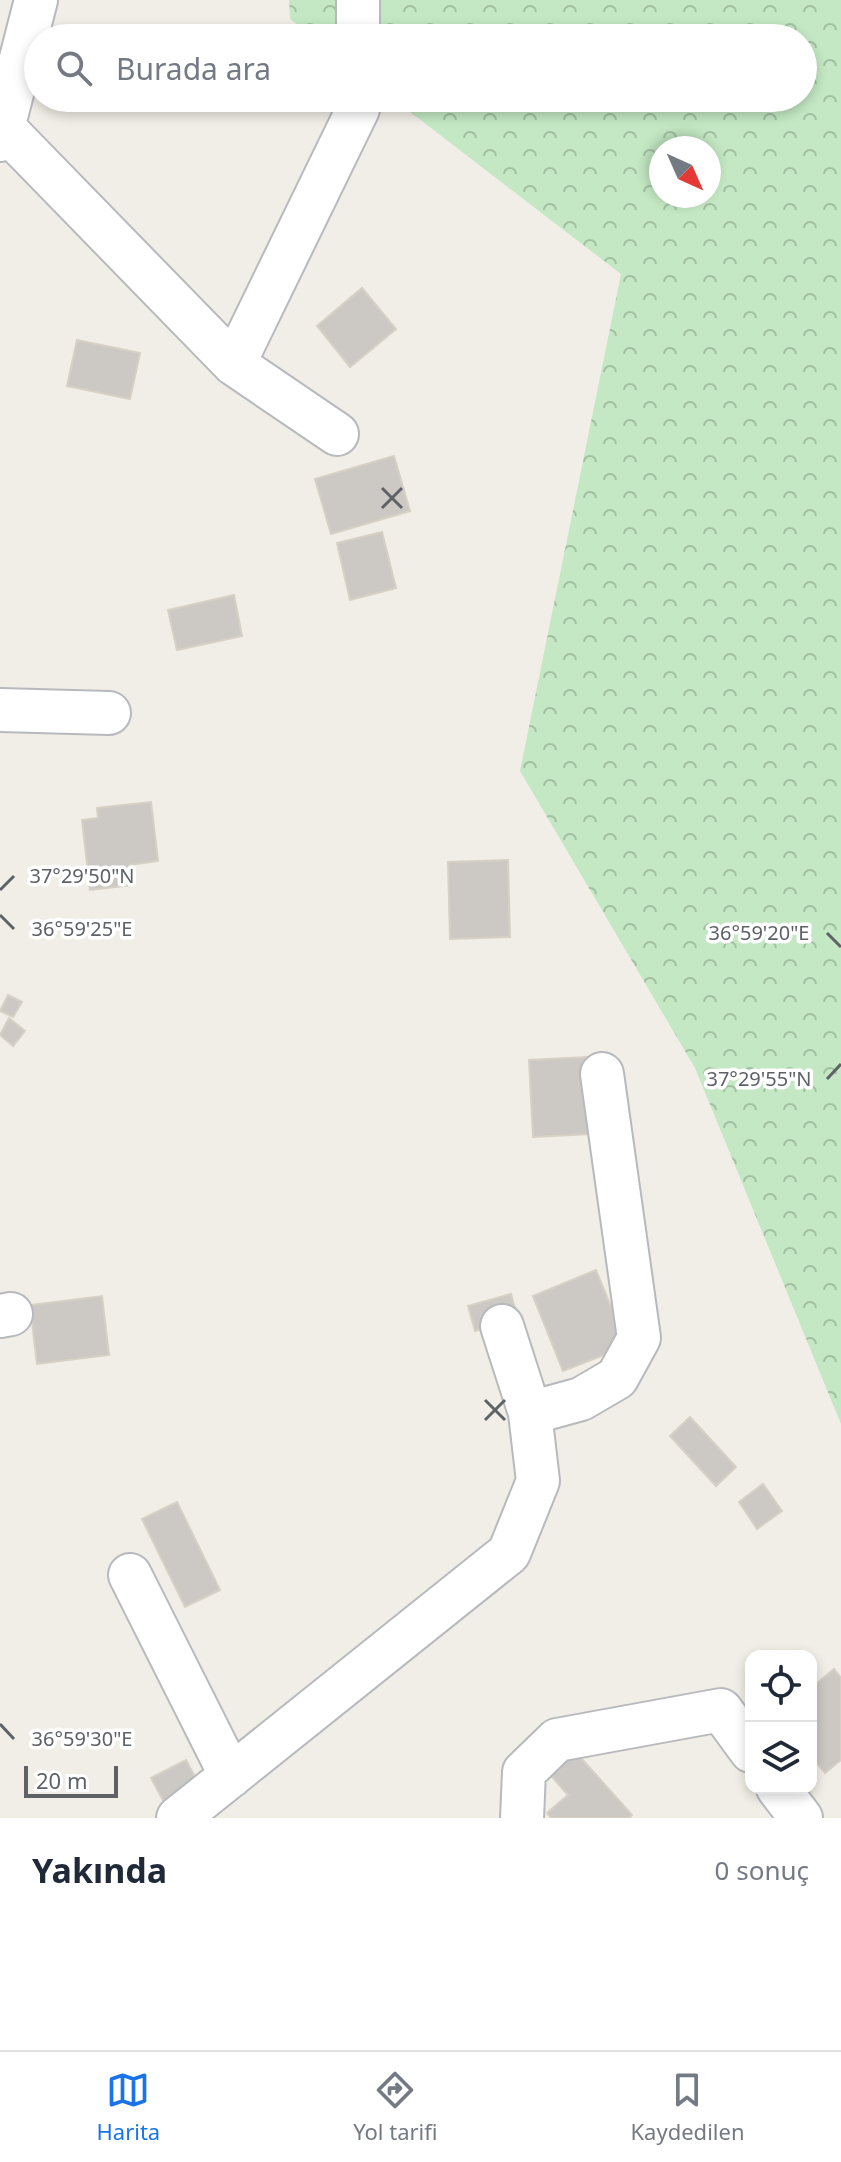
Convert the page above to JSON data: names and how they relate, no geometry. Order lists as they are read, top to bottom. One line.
{"scale_bar":"20 m","north":"bottom right","page":{"search":"Burada ara","scale":"20 m","heading":["Yakında","0 sonuç"],"nav":["Harita","Yol tarifi","Kaydedilen"]},"coordinates":["37°29'50\"N","36°59'25\"E","36°59'20\"E","37°29'55\"N","36°59'30\"E"]}
